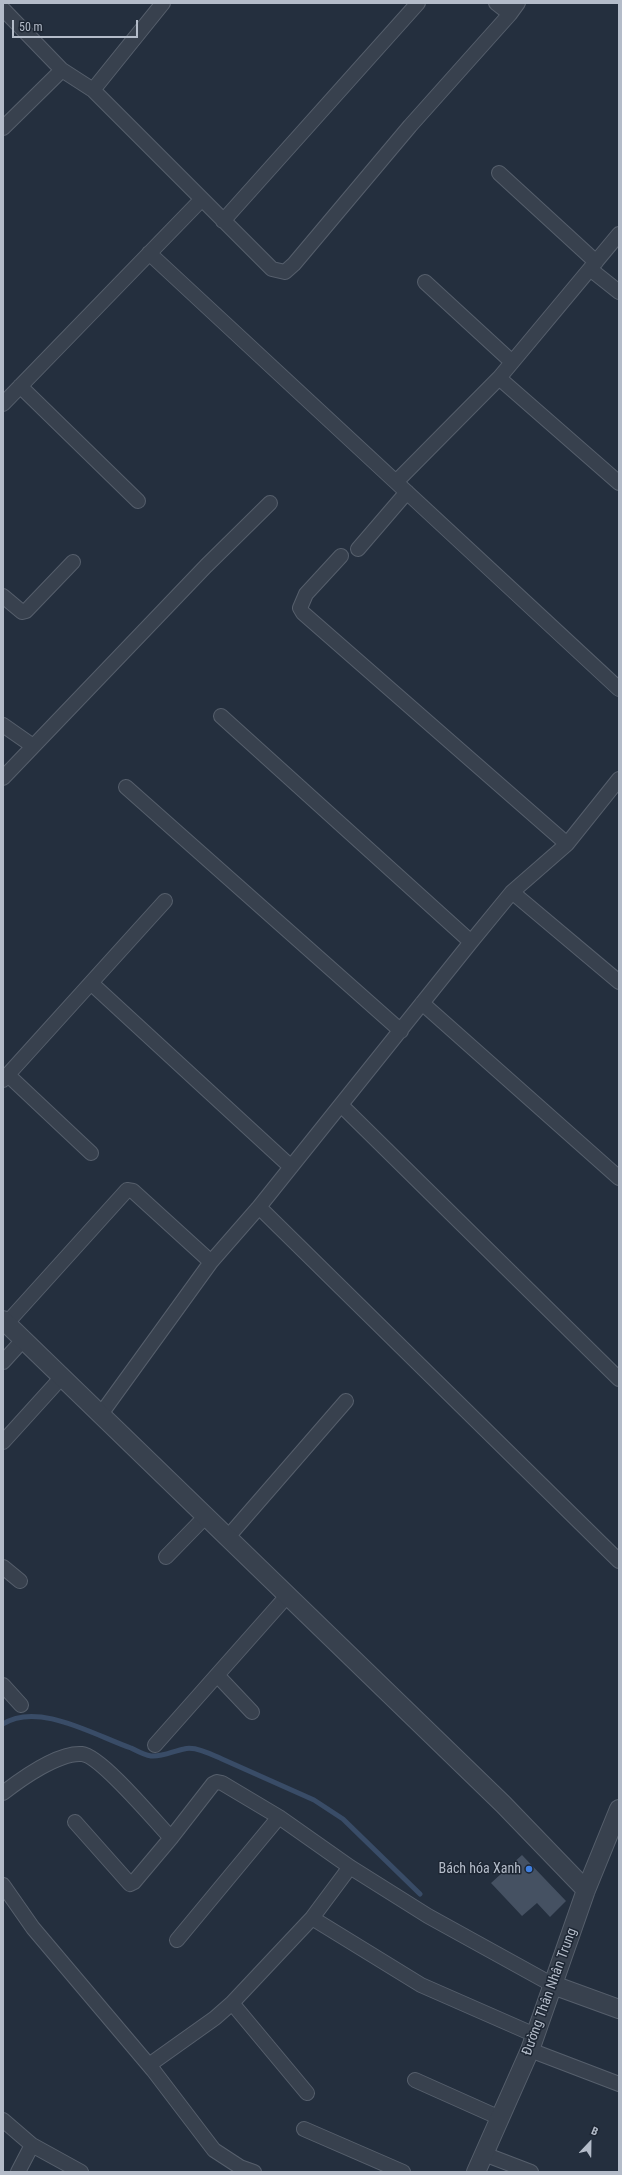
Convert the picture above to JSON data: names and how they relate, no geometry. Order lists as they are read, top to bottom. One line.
{"streets":{"street":["Đường Thân Nhân Trung"]},"places":["Bách hóa Xanh"],"scale_bar":"50 m","north":"top"}
